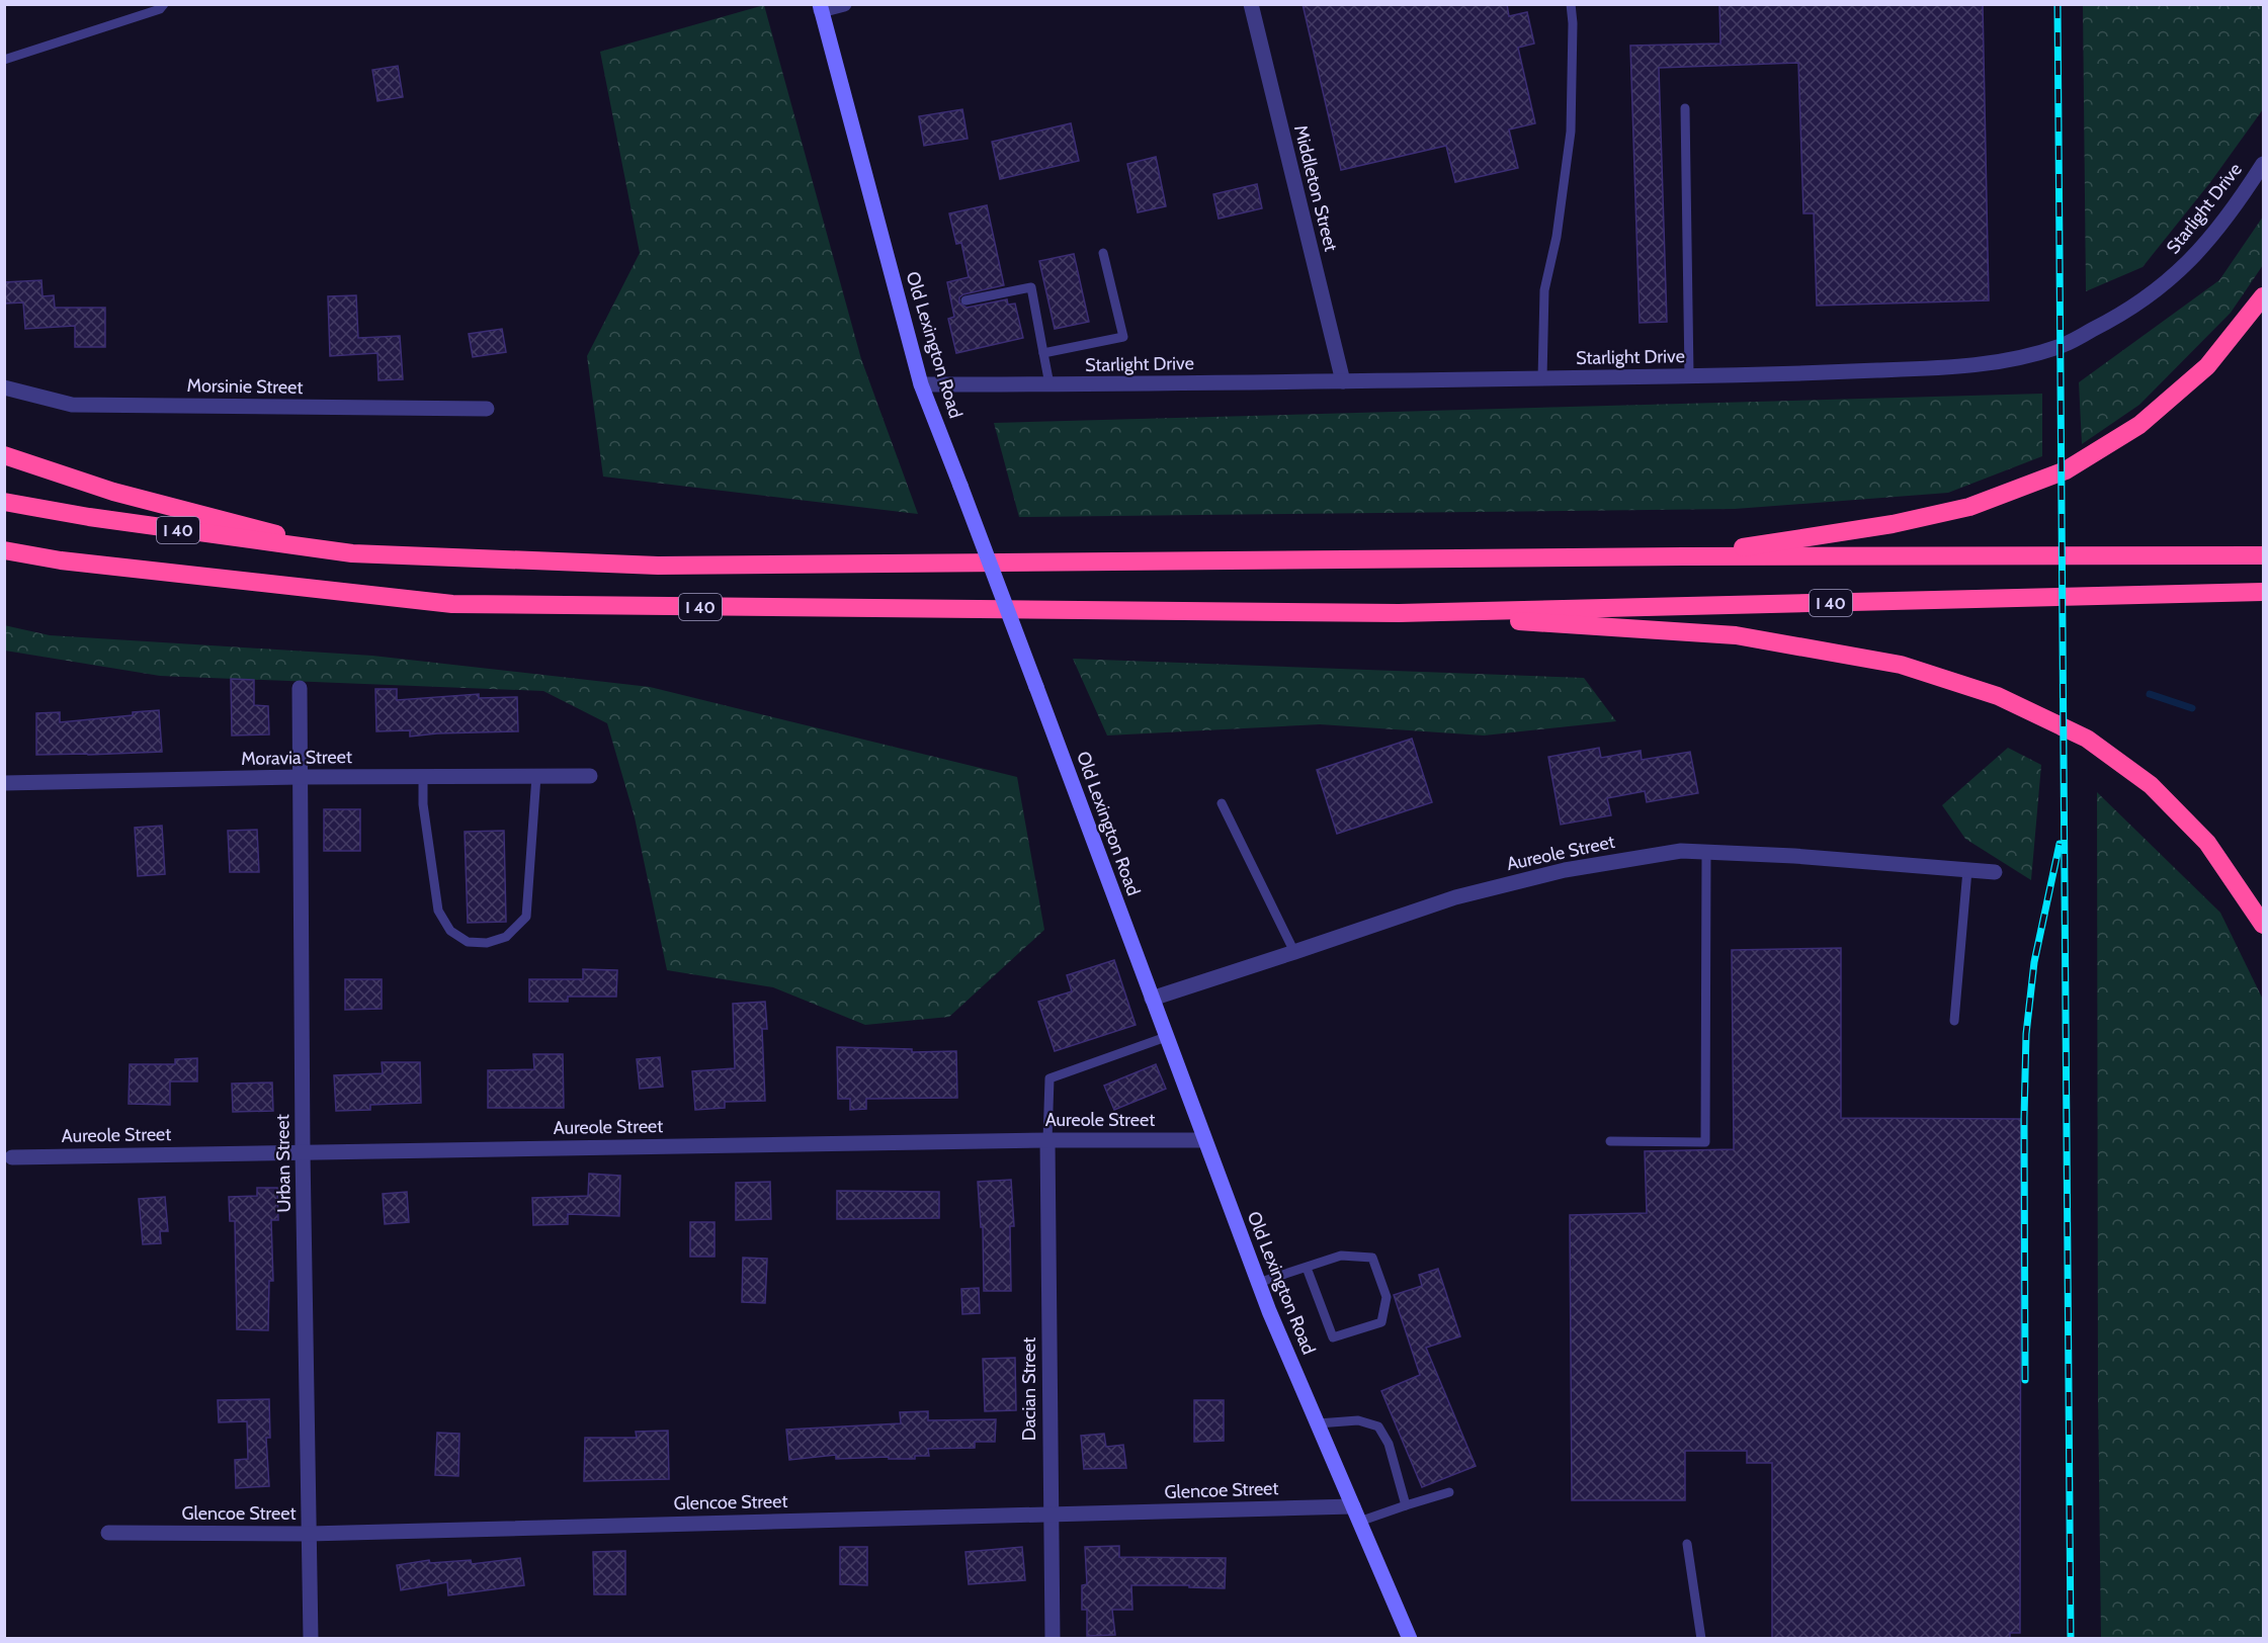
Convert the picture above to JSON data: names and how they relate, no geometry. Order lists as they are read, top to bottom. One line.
{"streets":{"highway":["I 40"],"main road":["Old Lexington Road"],"street":["Middleton Street","Starlight Drive","Morsinie Street","Moravia Street","Aureole Street","Urban Street","Dacian Street","Glencoe Street"]},"crossings":[["Middleton Street","Starlight Drive"],["Starlight Drive","Old Lexington Road"],["Old Lexington Road","Aureole Street"],["Old Lexington Road","Glencoe Street"],["Moravia Street","Urban Street"],["Aureole Street","Urban Street"],["Aureole Street","Dacian Street"],["Urban Street","Glencoe Street"],["Dacian Street","Glencoe Street"]]}
